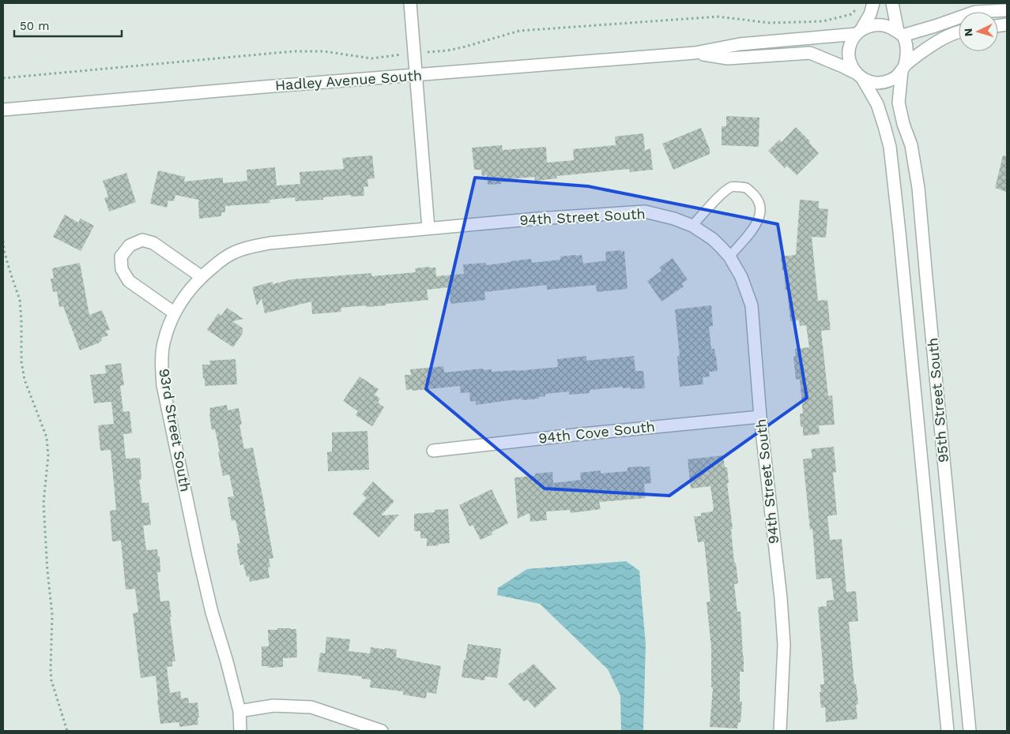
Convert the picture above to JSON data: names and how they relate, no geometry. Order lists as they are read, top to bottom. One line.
{"streets":{"street":["Hadley Avenue South","94th Street South","95th Street South","93rd Street South","94th Cove South"]},"crossings":[["Hadley Avenue South","95th Street South"],["94th Street South","93rd Street South"],["94th Street South","94th Cove South"]],"scale_bar":"50 m","north":"left"}
